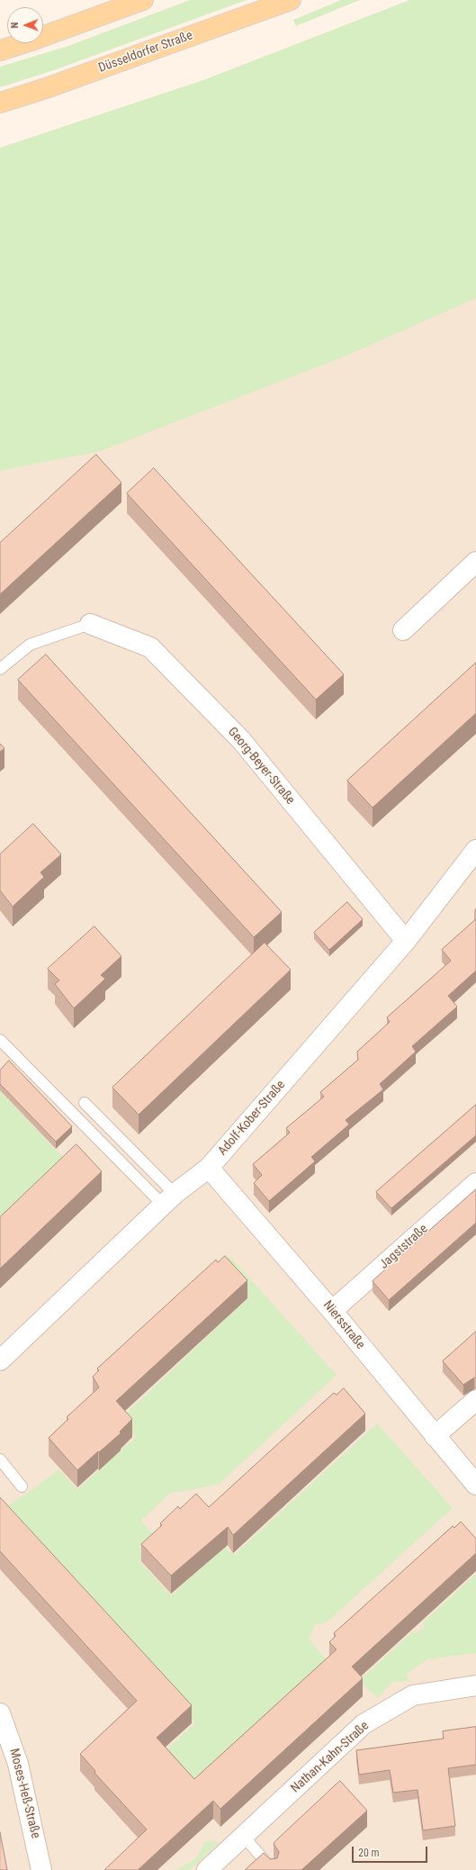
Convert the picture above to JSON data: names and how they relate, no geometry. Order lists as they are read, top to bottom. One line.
{"streets":{"main road":["Düsseldorfer Straße"],"street":["Georg-Beyer-Straße","Adolf-Kober-Straße","Jagststraße","Niersstraße","Nathan-Kahn-Straße","Moses-Heß-Straße"]},"crossings":[["Georg-Beyer-Straße","Adolf-Kober-Straße"],["Adolf-Kober-Straße","Niersstraße"],["Jagststraße","Niersstraße"]],"scale_bar":"20 m","north":"left"}
